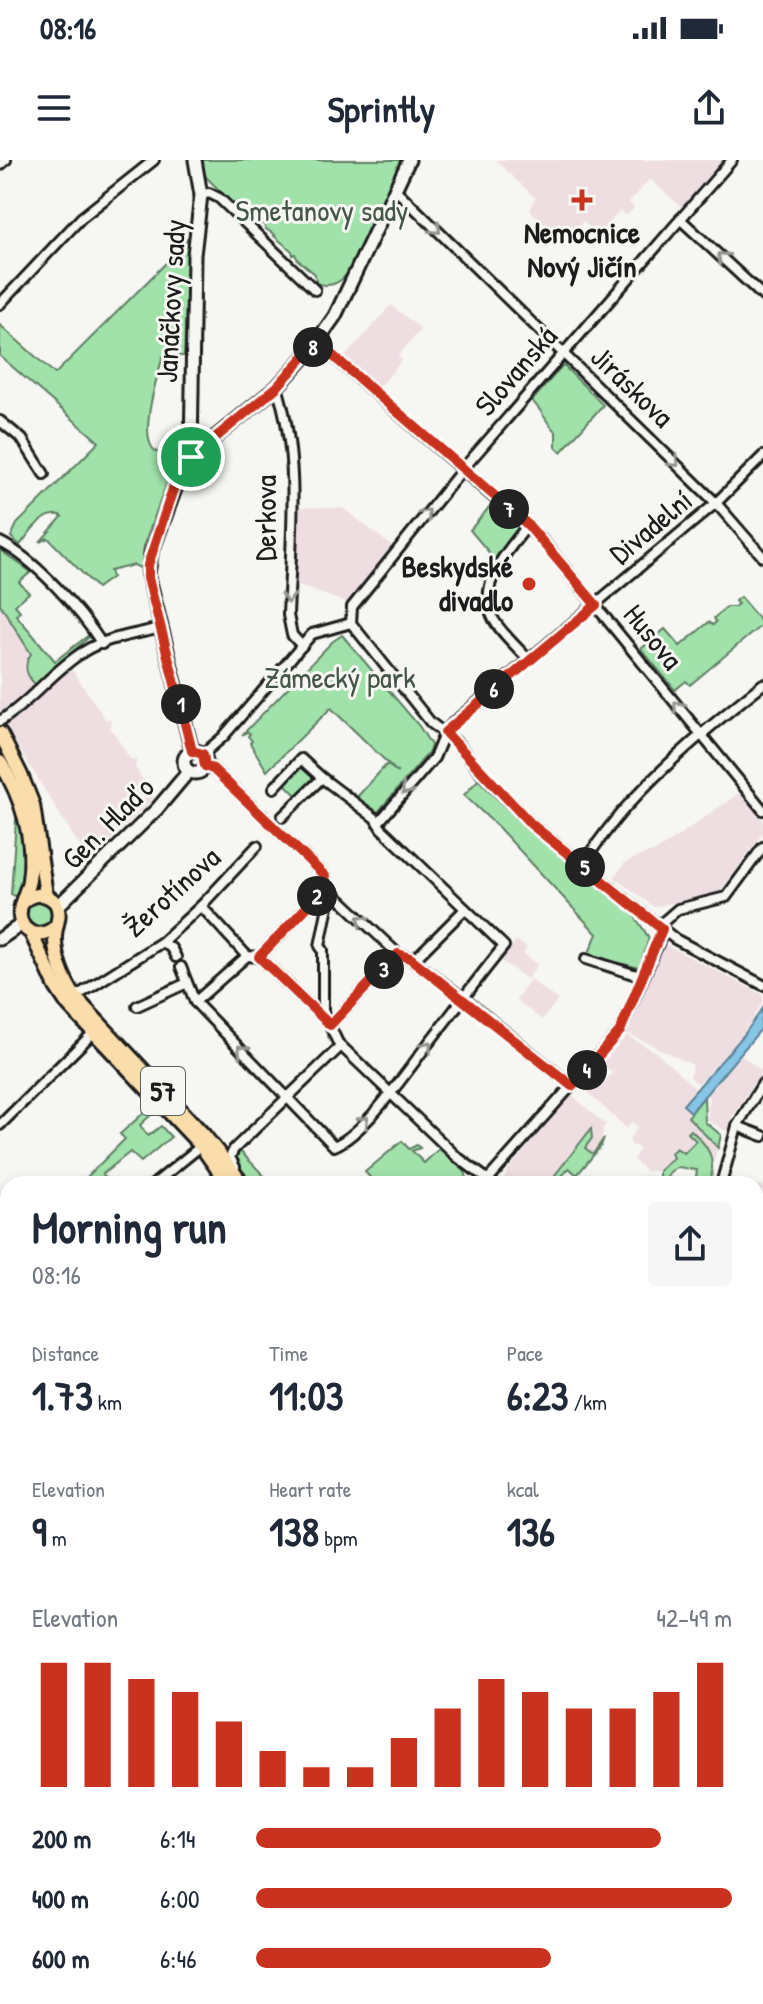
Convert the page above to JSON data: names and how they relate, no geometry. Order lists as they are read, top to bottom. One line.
{"streets":{"main road":["57"],"street":["Janáčkovy sady","Slovanská","Jiráskova","Derkova","Divadelní","Husova","Gen. Hlaďo","Žerotínova"]},"crossings":[["Slovanská","Jiráskova"],["Slovanská","Husova"],["Slovanská","Gen. Hlaďo"],["Jiráskova","Divadelní"],["Derkova","Gen. Hlaďo"],["Divadelní","Husova"],["Gen. Hlaďo","57"],["Žerotínova","57"]],"one_way":["Jiráskova","Derkova"],"parks":["Smetanovy sady","Zámecký park"],"places":{"health":["Nemocnice Nový Jičín"],"other":["Beskydské divadlo"]},"page":{"status":"08:16","header":"Sprintly","pins":["8","7","6","1","5","2","3","4"],"heading":["Morning run","08:16"],"stats":[["Distance","1.73 km"],["Time","11:03"],["Pace","6:23 /km"],["Elevation","9 m"],["Heart rate","138 bpm"],["kcal","136"]],"chart":["Elevation","42–49 m"],"list":[{"name":"200 m","note":"6:14"},{"name":"400 m","note":"6:00"},{"name":"600 m","note":"6:46"}]}}
